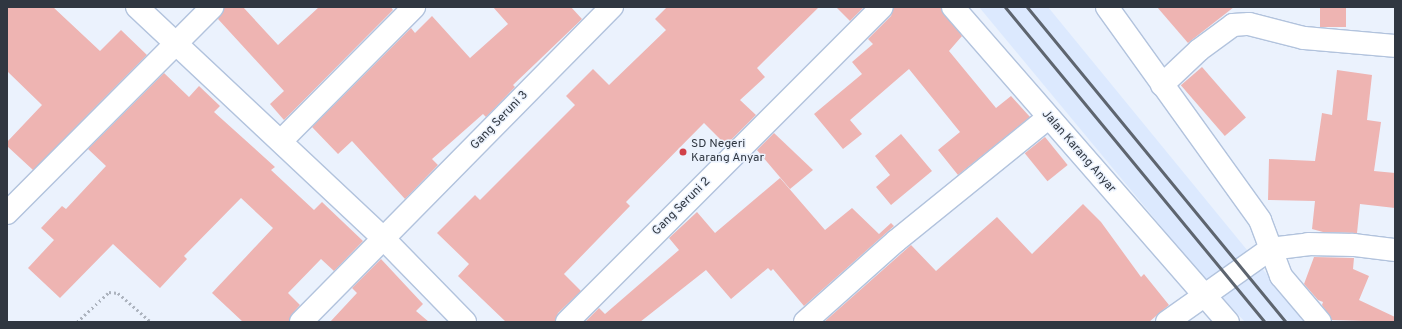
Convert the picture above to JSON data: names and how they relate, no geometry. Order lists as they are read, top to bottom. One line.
{"streets":{"street":["Gang Seruni 3","Jalan Karang Anyar","Gang Seruni 2"]},"places":["SD Negeri Karang Anyar"]}
